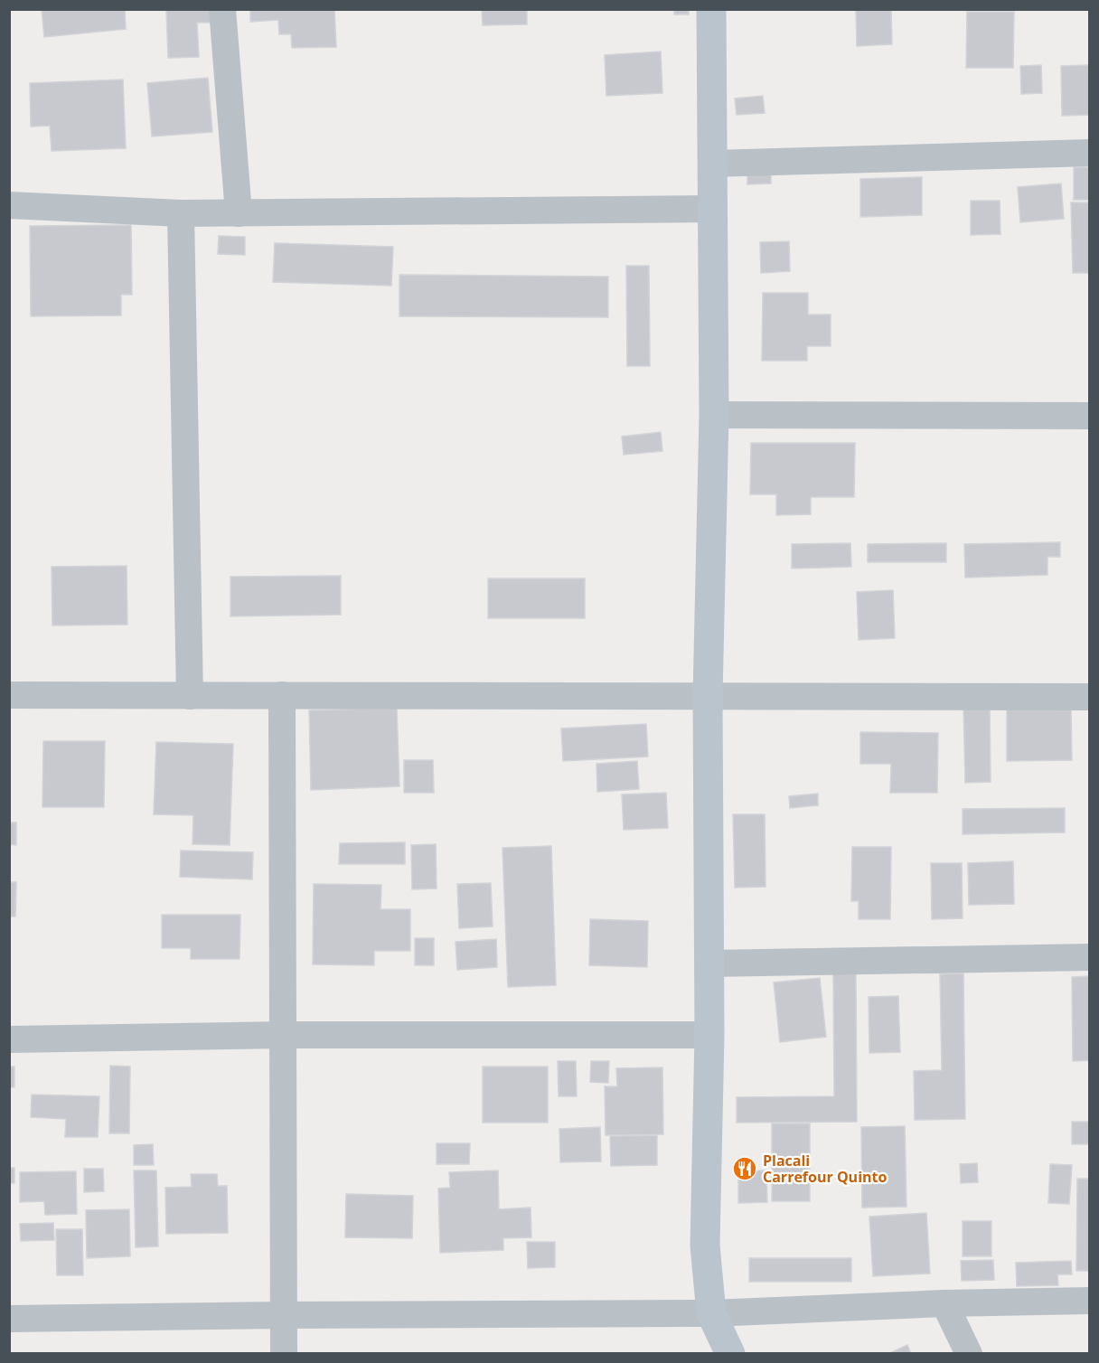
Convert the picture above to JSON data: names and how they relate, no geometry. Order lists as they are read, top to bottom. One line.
{"places":{"restaurant":["Placali Carrefour Quinto"]}}
